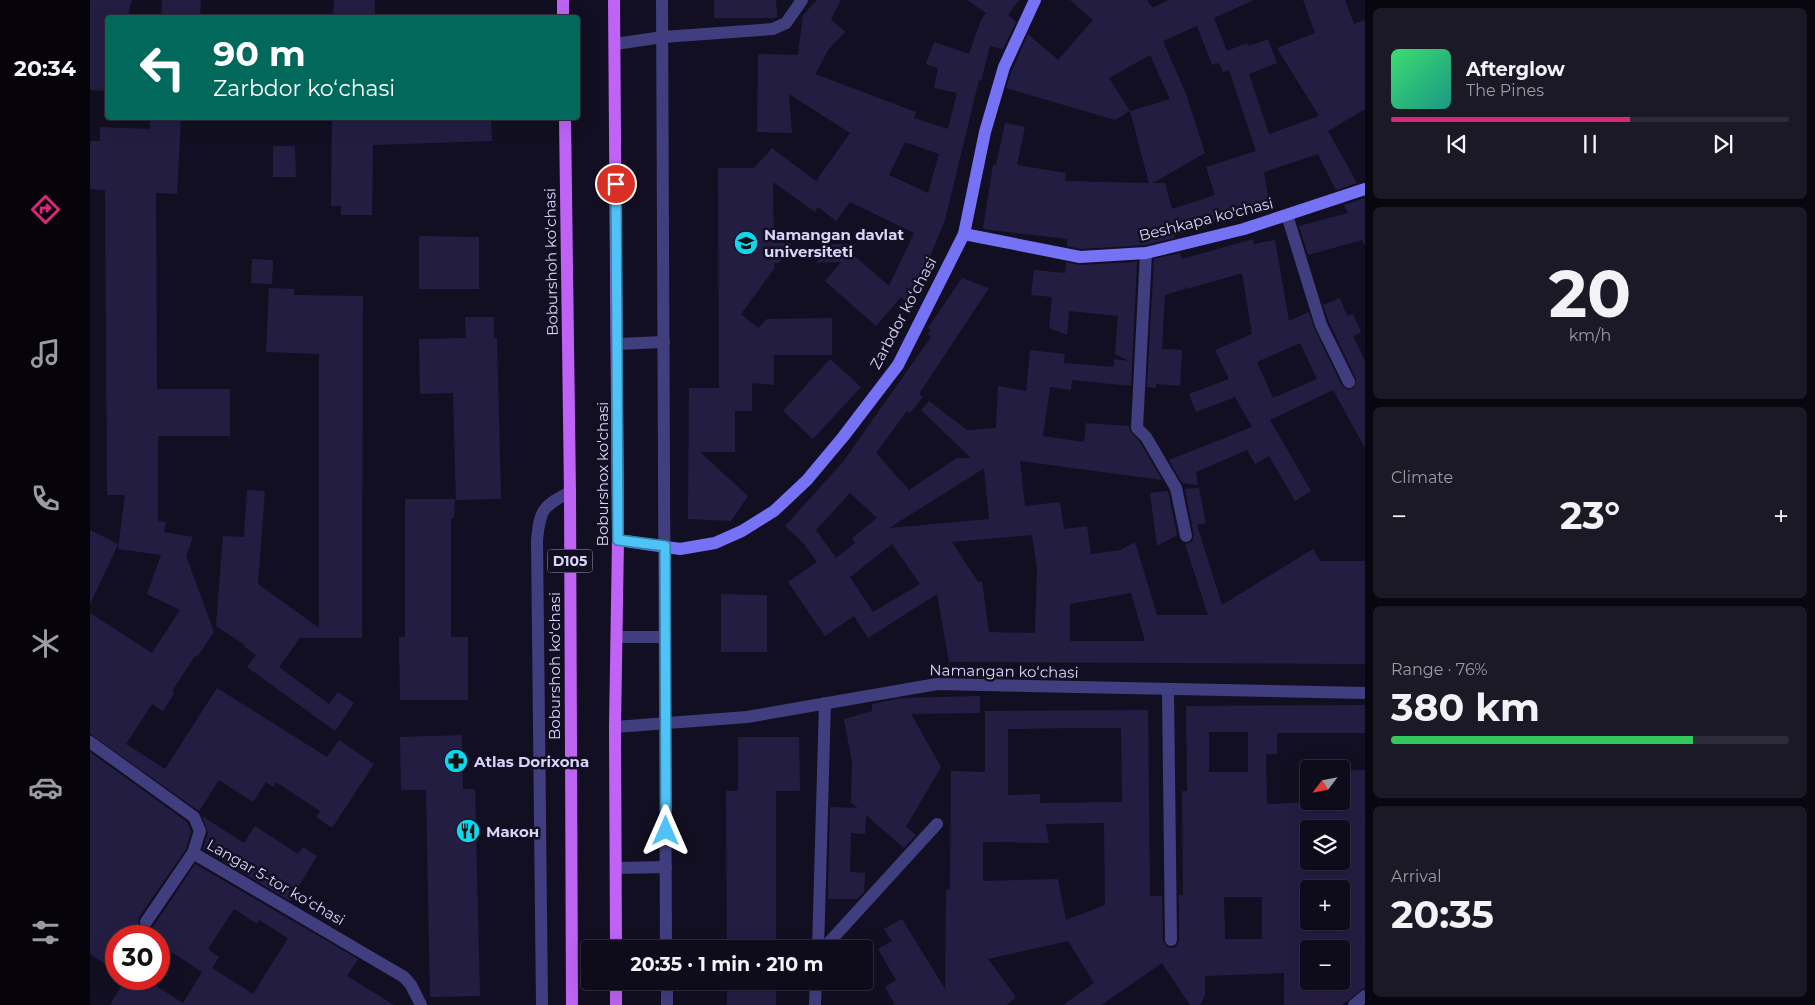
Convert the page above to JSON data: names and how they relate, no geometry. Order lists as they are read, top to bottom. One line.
{"streets":{"main road":["Boburshoh koʻchasi","Boburshox ko'chasi","D105"],"street":["Beshkapa ko'chasi","Zarbdor koʻchasi","Namangan koʻchasi","Langar 5-tor koʻchasi"]},"crossings":[["Beshkapa ko'chasi","Zarbdor koʻchasi"],["Zarbdor koʻchasi","Boburshox ko'chasi"],["Boburshox ko'chasi","Namangan koʻchasi"]],"places":{"school or university":["Namangan davlat universiteti"],"pharmacy":["Atlas Dorixona"],"restaurant":["Макон"]},"north":"bottom left","page":{"tabs":"20:34","turn":["90 m","Zarbdor koʻchasi"],"song":["Afterglow","The Pines"],"tile":[["20","km/h"],"Climate",["Range · 76%","380 km"],["Arrival","20:35"]],"heat":["−","23°","+"],"map_buttons":["+","−"],"limit":"30","trip":"20:35 · 1 min · 210 m"}}
